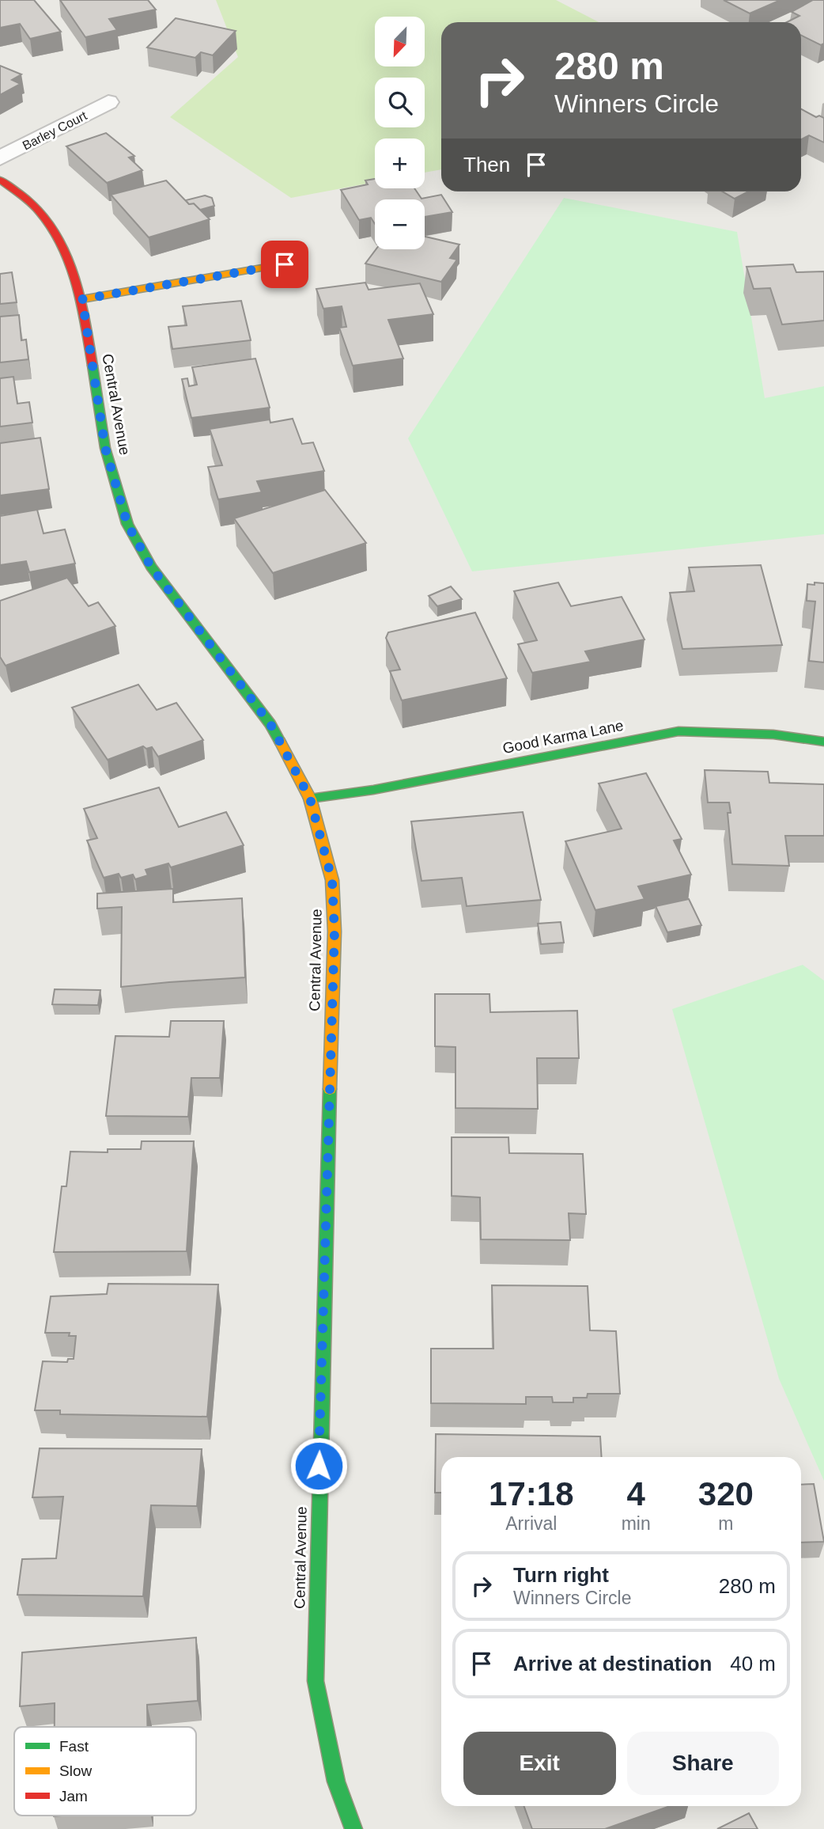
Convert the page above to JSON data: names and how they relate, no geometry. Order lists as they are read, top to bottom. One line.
{"streets":{"street":["Barley Court","Central Avenue","Good Karma Lane"]},"crossings":[["Central Avenue","Good Karma Lane"]],"legend":["Fast","Slow","Jam"],"north":"bottom left","page":{"map_buttons":["+","−"],"turn":["280 m","Winners Circle"],"then":"Then","eta":["17:18","Arrival","4","min","320","m"],"list":[{"name":"Turn right","note":"Winners Circle","value":"280 m"},{"name":"Arrive at destination","value":"40 m"}],"buttons":["Exit","Share"]}}
